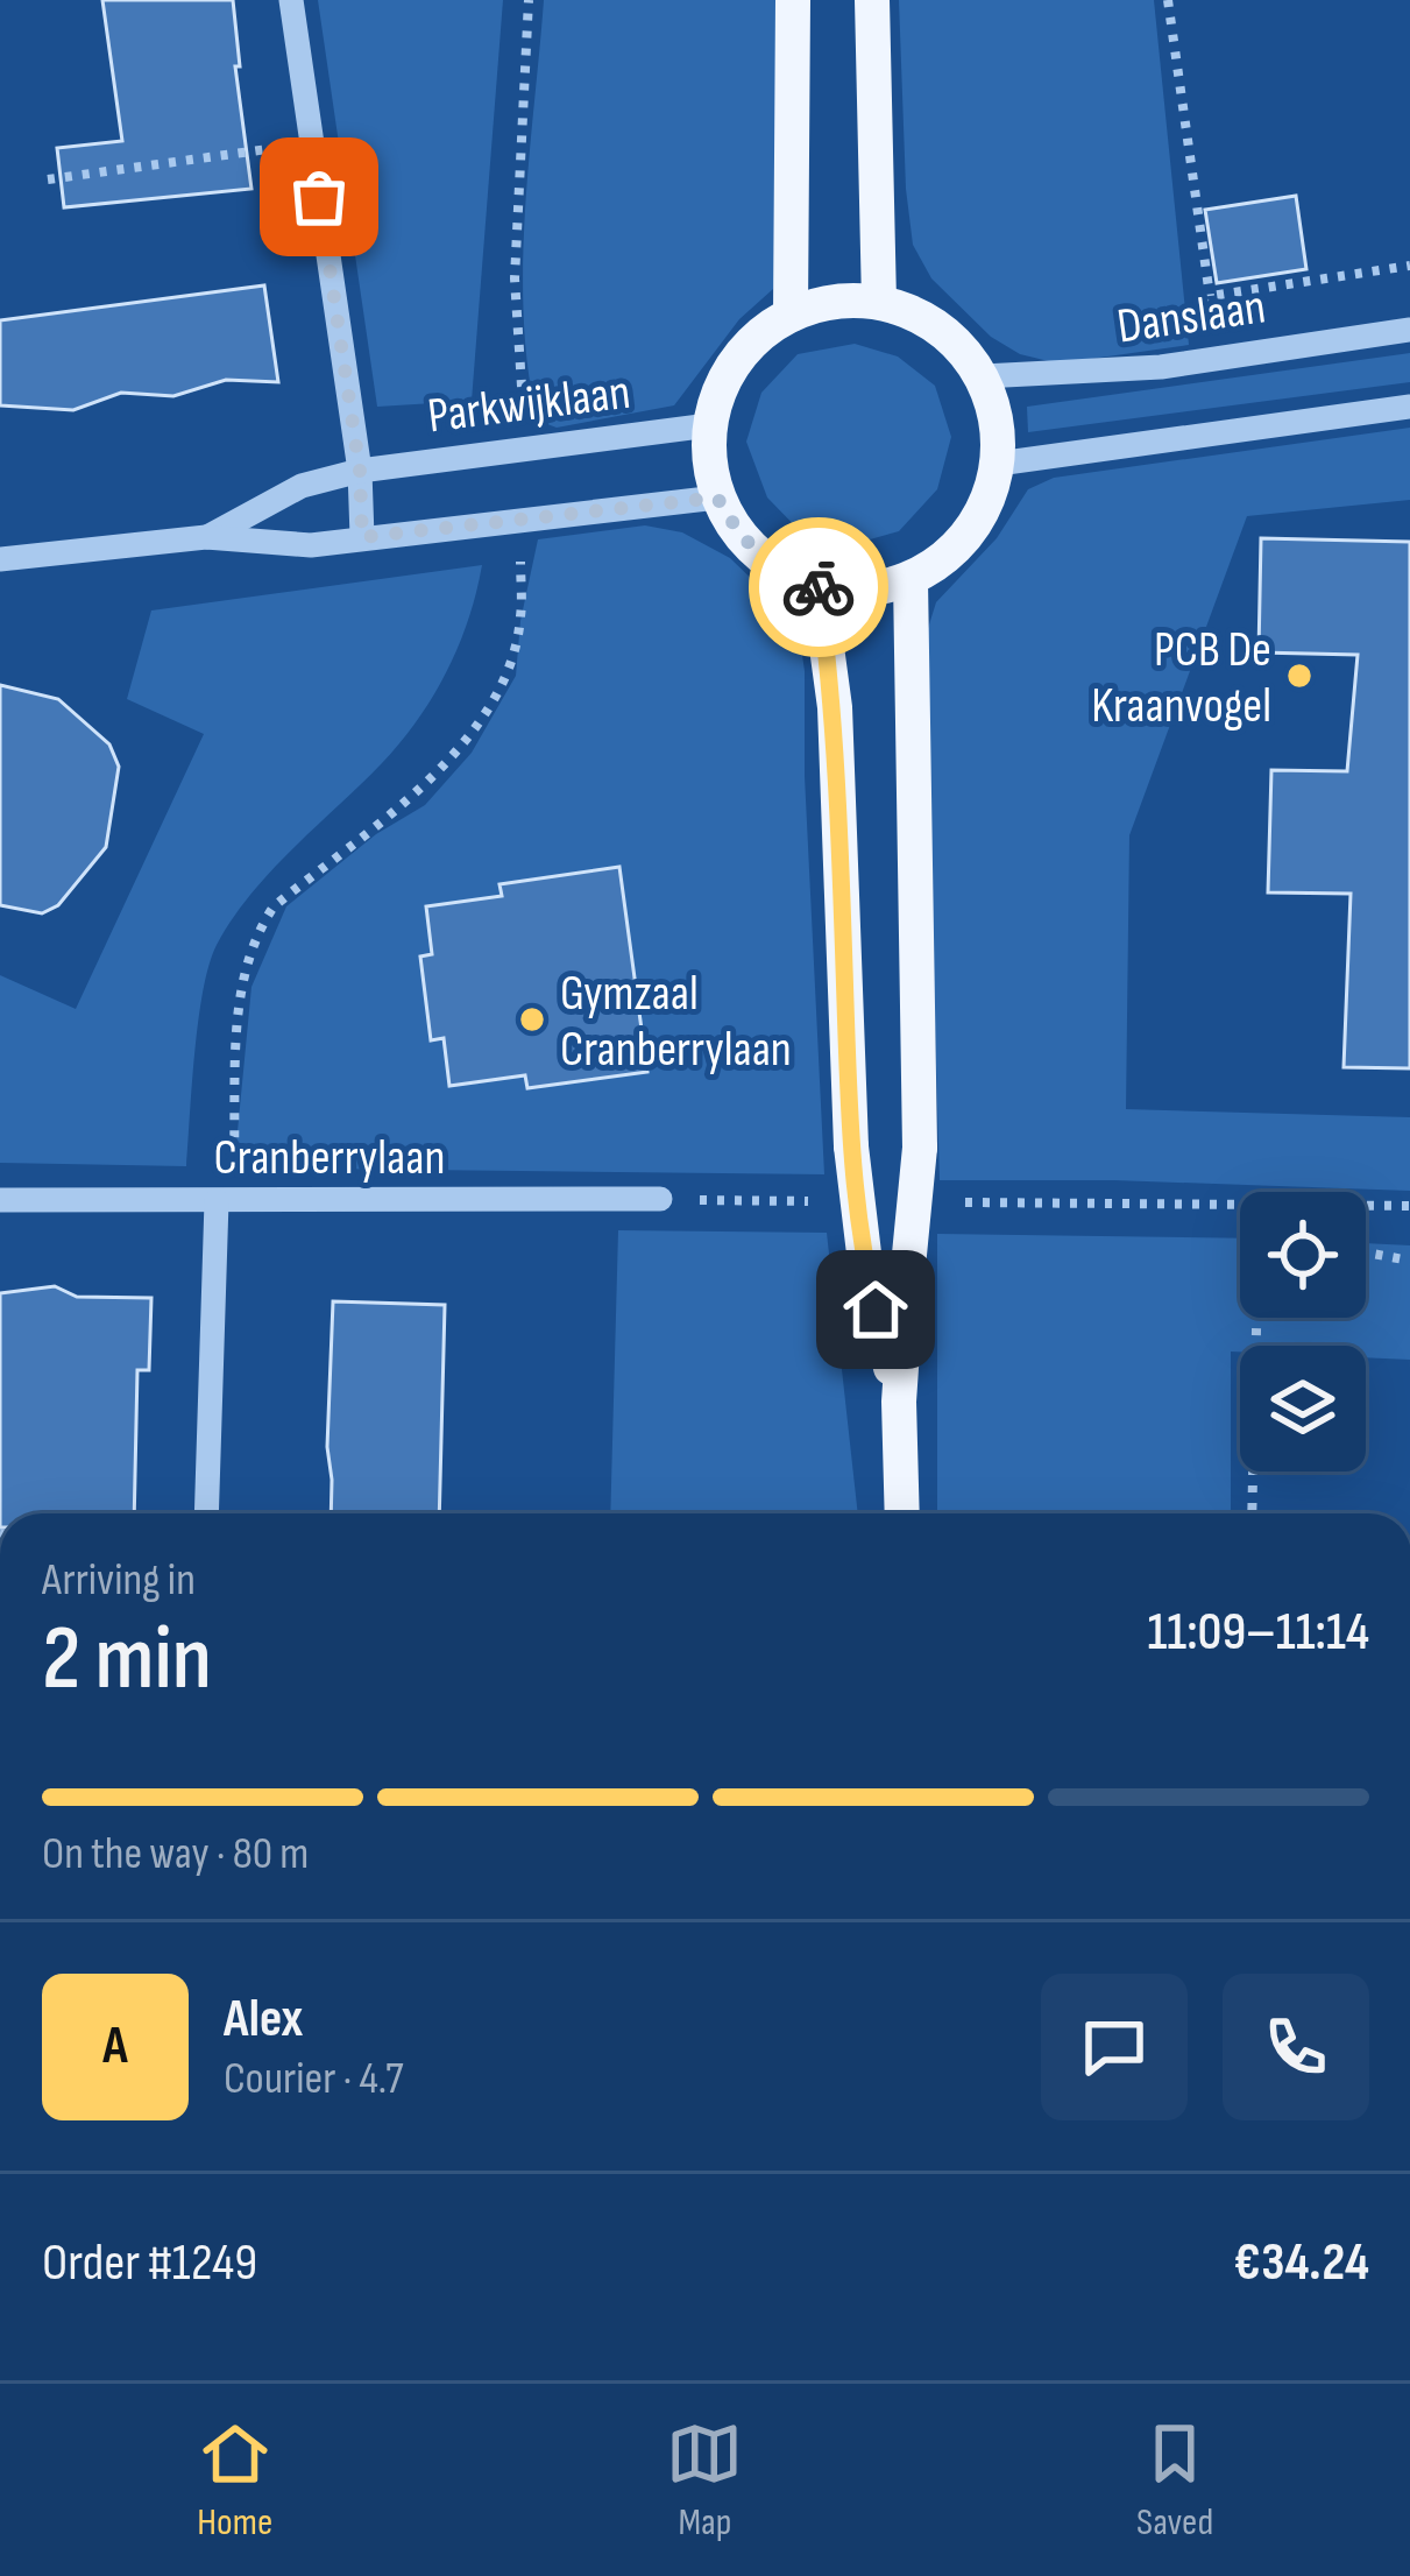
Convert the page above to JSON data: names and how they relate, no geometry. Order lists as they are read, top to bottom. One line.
{"streets":{"street":["Danslaan","Parkwijklaan","Cranberrylaan"]},"crossings":[["Danslaan","Parkwijklaan"]],"places":["PCB De Kraanvogel","Gymzaal Cranberrylaan"],"page":{"heading":["2 min","Arriving in","11:09–11:14"],"panel":["Alex","Courier · 4.7","Order #1249","€34.24"],"bar":"On the way · 80 m","round":"A","tabs":["Home","Map","Saved"]}}
